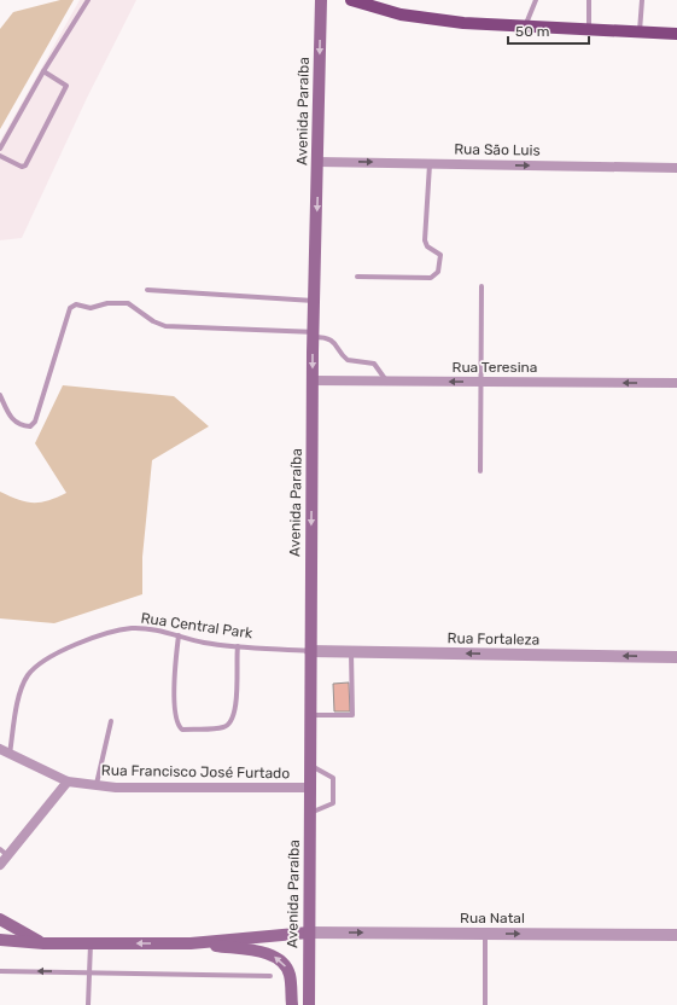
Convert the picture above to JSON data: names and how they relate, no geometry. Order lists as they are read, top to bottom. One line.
{"streets":{"main road":["Avenida Paraíba"],"street":["Rua São Luis","Rua Teresina","Rua Fortaleza","Rua Francisco José Furtado","Rua Natal"],"lane":["Rua Central Park"]},"crossings":[["Avenida Paraíba","Rua São Luis"],["Avenida Paraíba","Rua Teresina"],["Avenida Paraíba","Rua Central Park"],["Avenida Paraíba","Rua Fortaleza"],["Avenida Paraíba","Rua Francisco José Furtado"],["Avenida Paraíba","Rua Natal"],["Rua Central Park","Rua Fortaleza"],["Rua Central Park","Rua Francisco José Furtado"]],"one_way":["Avenida Paraíba","Rua São Luis","Rua Teresina","Rua Fortaleza","Rua Natal"],"scale_bar":"50 m"}
